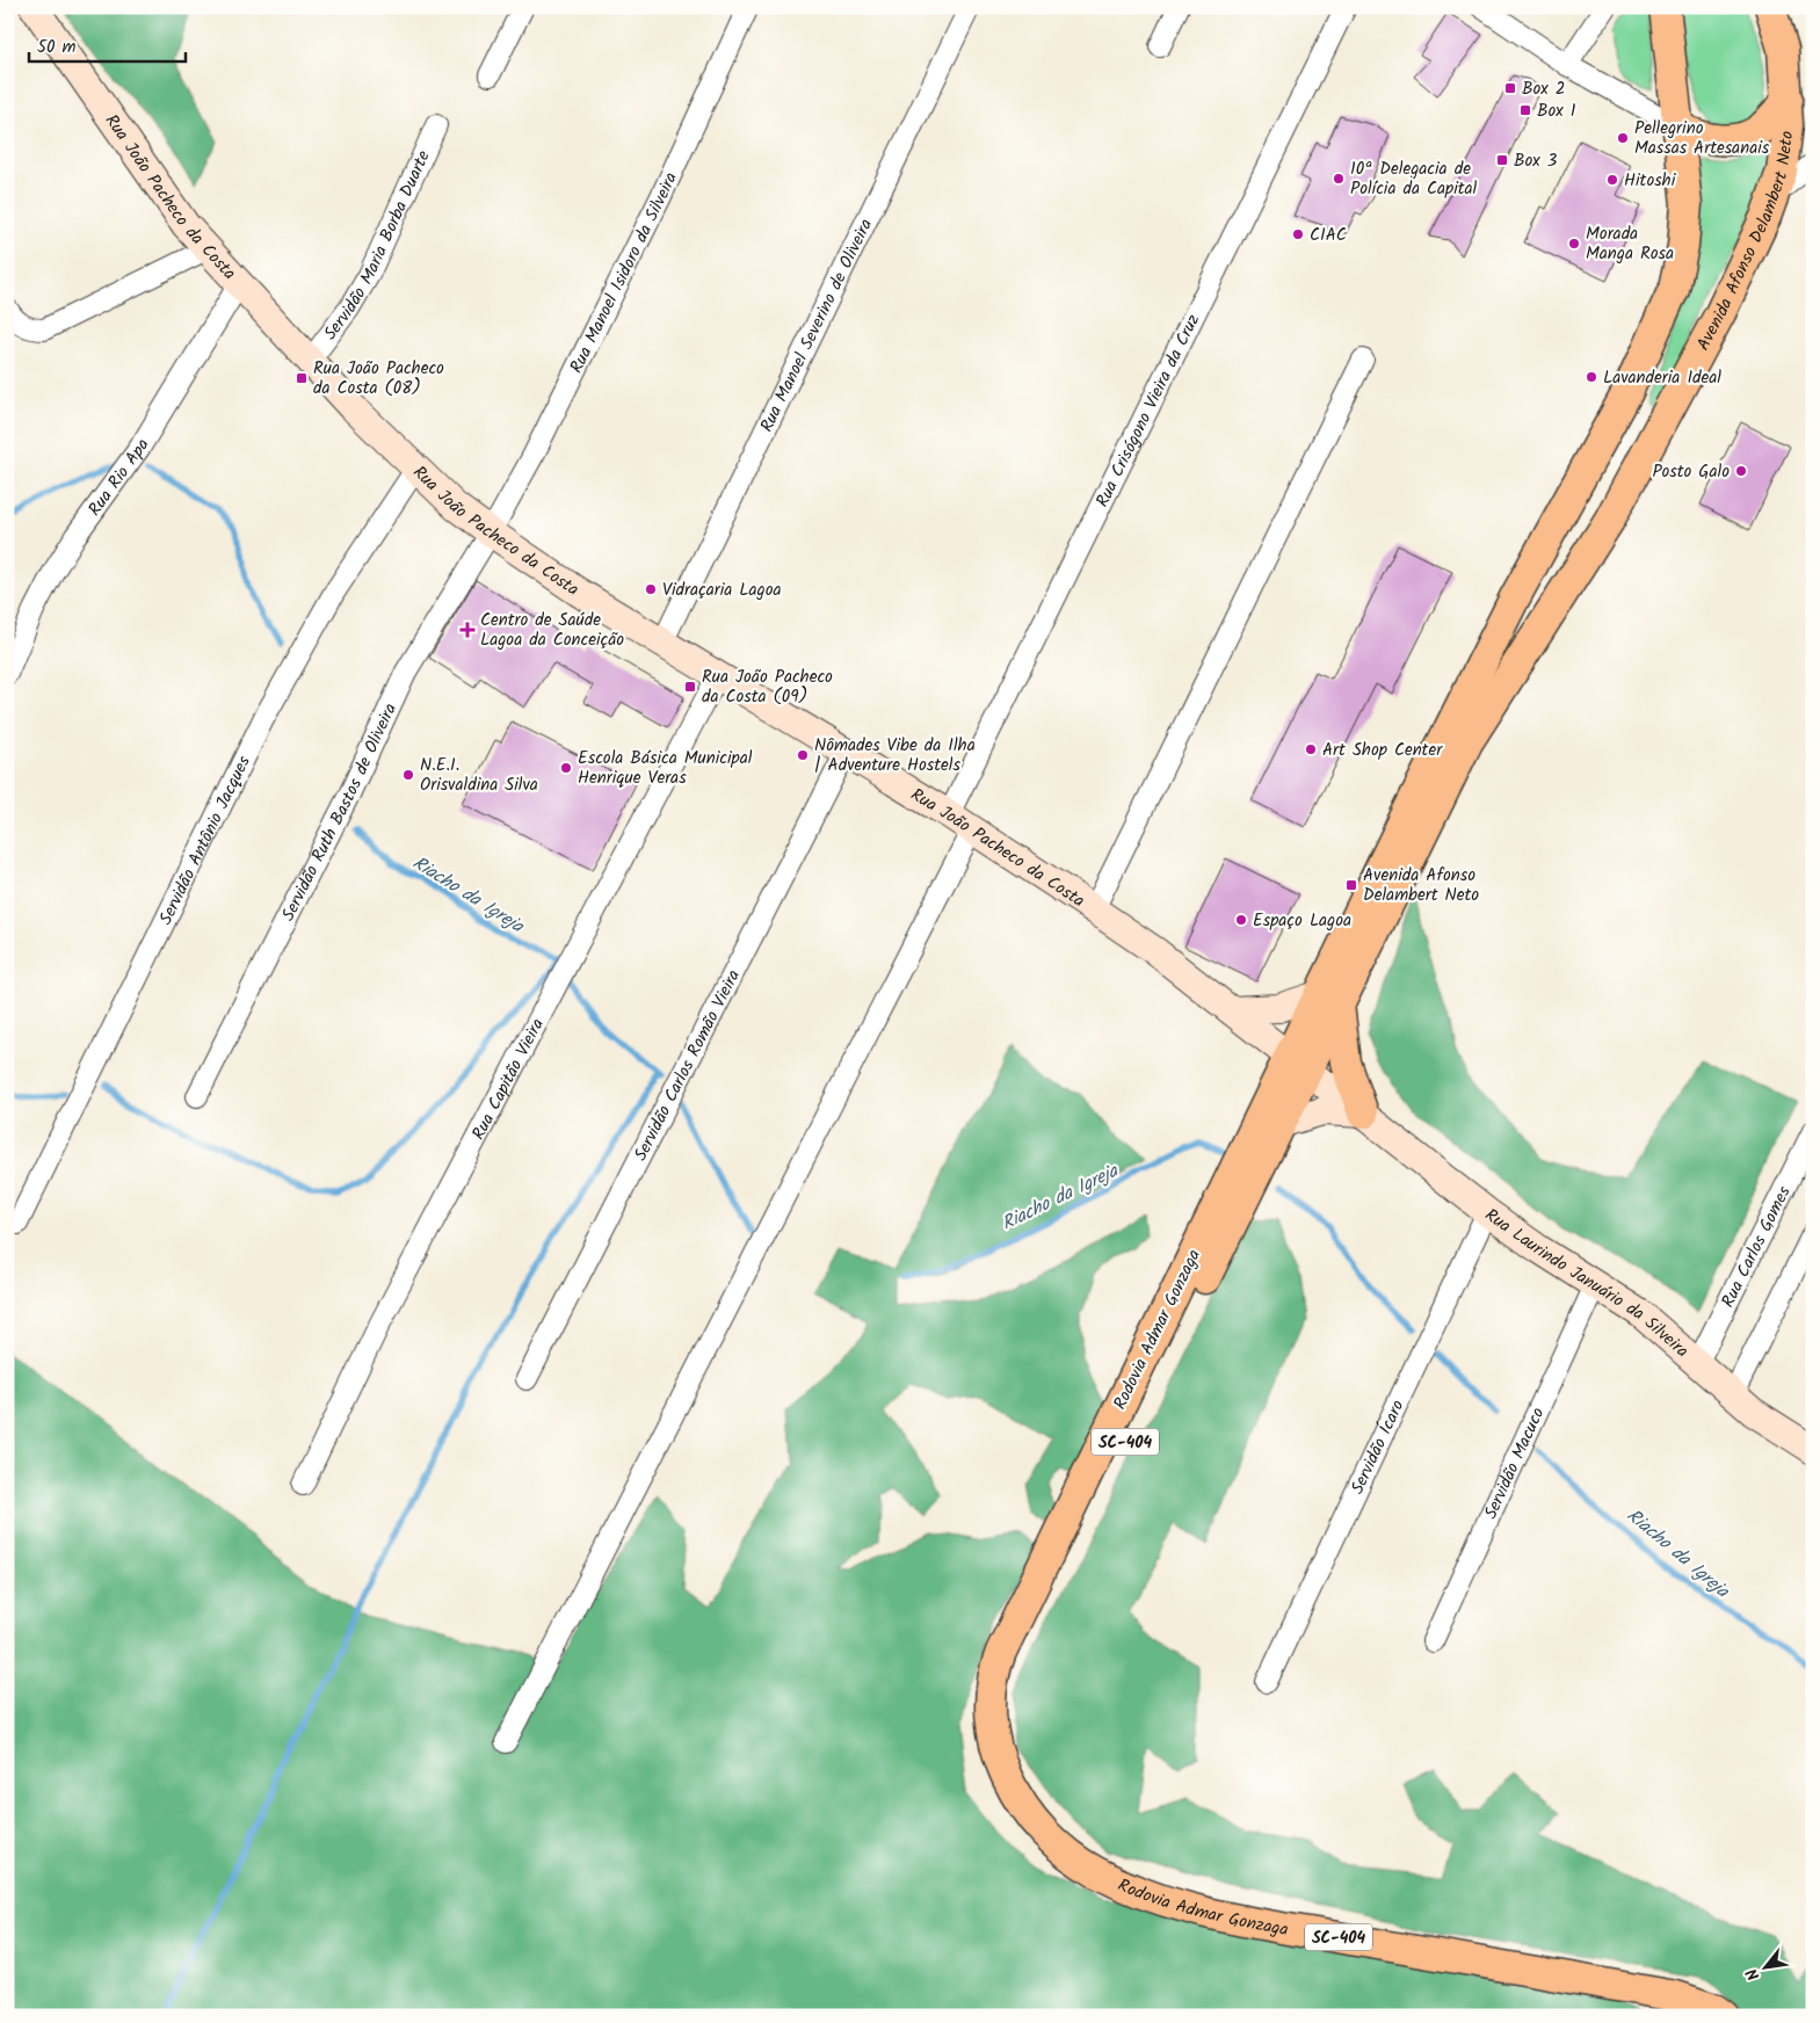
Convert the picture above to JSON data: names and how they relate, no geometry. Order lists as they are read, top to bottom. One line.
{"streets":{"main road":["Avenida Afonso Delambert Neto","Rodovia Admar Gonzaga","SC-404"],"street":["Rua João Pacheco da Costa","Servidão Maria Borba Duarte","Rua Manoel Isidoro da Silveira","Rua Manoel Severino de Oliveira","Rua Crisógono Vieira da Cruz","Rua Rio Apa","Servidão Ruth Bastos de Oliveira","Servidão Antônio Jacques","Servidão Carlos Romão Vieira","Rua Capitão Vieira","Rua Carlos Gomes","Rua Laurindo Januário da Silveira","Servidão Ícaro","Servidão Macuco"]},"crossings":[["Rua João Pacheco da Costa","Avenida Afonso Delambert Neto"],["Rua João Pacheco da Costa","Servidão Maria Borba Duarte"],["Rua João Pacheco da Costa","Rua Manoel Isidoro da Silveira"],["Rua João Pacheco da Costa","Rua Manoel Severino de Oliveira"],["Rua João Pacheco da Costa","Rua Crisógono Vieira da Cruz"],["Rua João Pacheco da Costa","Rua Rio Apa"],["Rua João Pacheco da Costa","Servidão Ruth Bastos de Oliveira"],["Rua João Pacheco da Costa","Servidão Antônio Jacques"],["Rua João Pacheco da Costa","Servidão Carlos Romão Vieira"],["Rua João Pacheco da Costa","Rua Capitão Vieira"],["Rua João Pacheco da Costa","Rua Laurindo Januário da Silveira"],["Rua João Pacheco da Costa","Rodovia Admar Gonzaga"],["Avenida Afonso Delambert Neto","Rua Laurindo Januário da Silveira"],["Avenida Afonso Delambert Neto","Rodovia Admar Gonzaga"],["Rua Manoel Isidoro da Silveira","Servidão Ruth Bastos de Oliveira"],["Rua Carlos Gomes","Rua Laurindo Januário da Silveira"],["Rua Laurindo Januário da Silveira","Rodovia Admar Gonzaga"],["Rua Laurindo Januário da Silveira","Servidão Ícaro"],["Rua Laurindo Januário da Silveira","Servidão Macuco"]],"water":["Riacho da Igreja"],"places":{"transit":["Box 2","Box 1","Box 3","Rua João Pacheco da Costa (08)","Rua João Pacheco da Costa (09)","Avenida Afonso Delambert Neto"],"other":["Pellegrino Massas Artesanais","10ª Delegacia de Polícia da Capital","Hitoshi","CIAC","Morada Manga Rosa","Lavanderia Ideal","Posto Galo","Vidraçaria Lagoa","Art Shop Center","Nômades Vibe da Ilha | Adventure Hostels","Escola Básica Municipal Henrique Veras","N.E.I. Orisvaldina Silva","Espaço Lagoa"],"health":["Centro de Saúde Lagoa da Conceição"]},"scale_bar":"50 m","north":"bottom left"}
